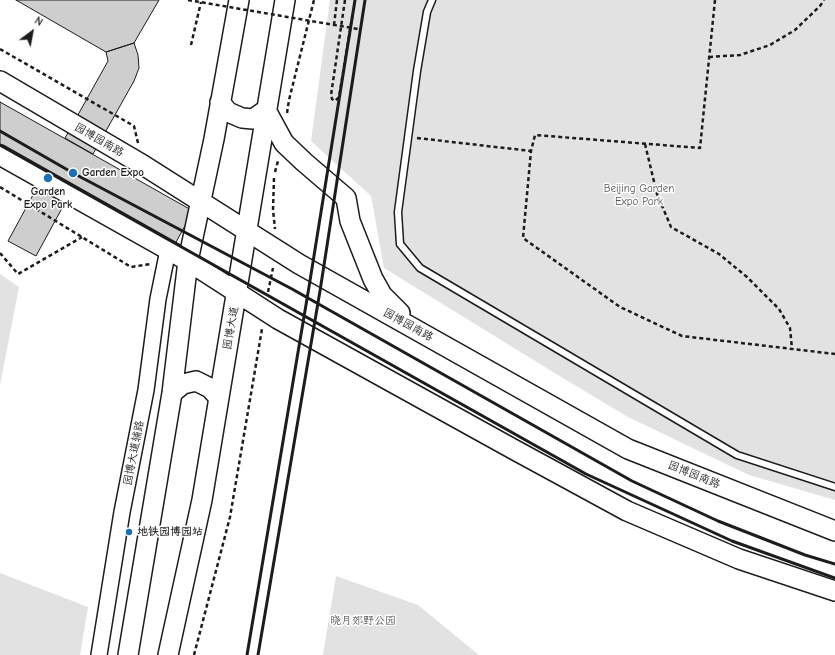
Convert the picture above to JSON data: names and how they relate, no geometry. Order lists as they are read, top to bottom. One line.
{"streets":{"main road":["园博园南路","园博大道"],"street":["园博大道辅路"]},"crossings":[["园博园南路","园博大道"]],"parks":["Beijing Garden Expo Park","晓月郊野公园"],"places":["Garden Expo","Garden Expo Park","地铁园博园站"],"north":"top right"}
